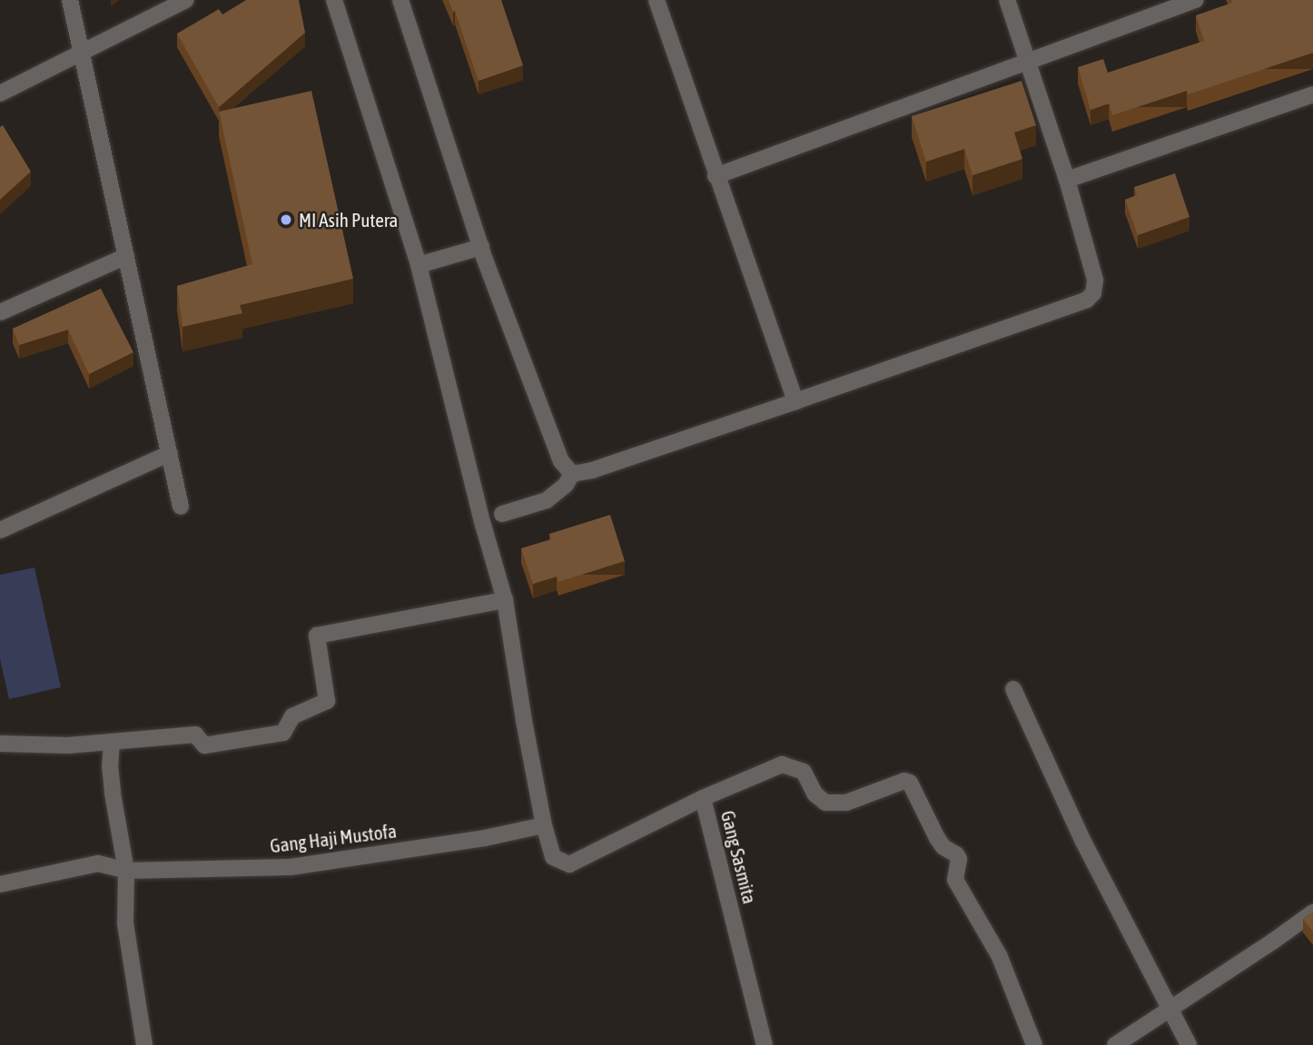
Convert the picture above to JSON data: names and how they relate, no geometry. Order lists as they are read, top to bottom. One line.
{"streets":{"street":["Gang Haji Mustofa","Gang Sasmita"]},"crossings":[["Gang Haji Mustofa","Gang Sasmita"]],"places":["MI Asih Putera"]}
